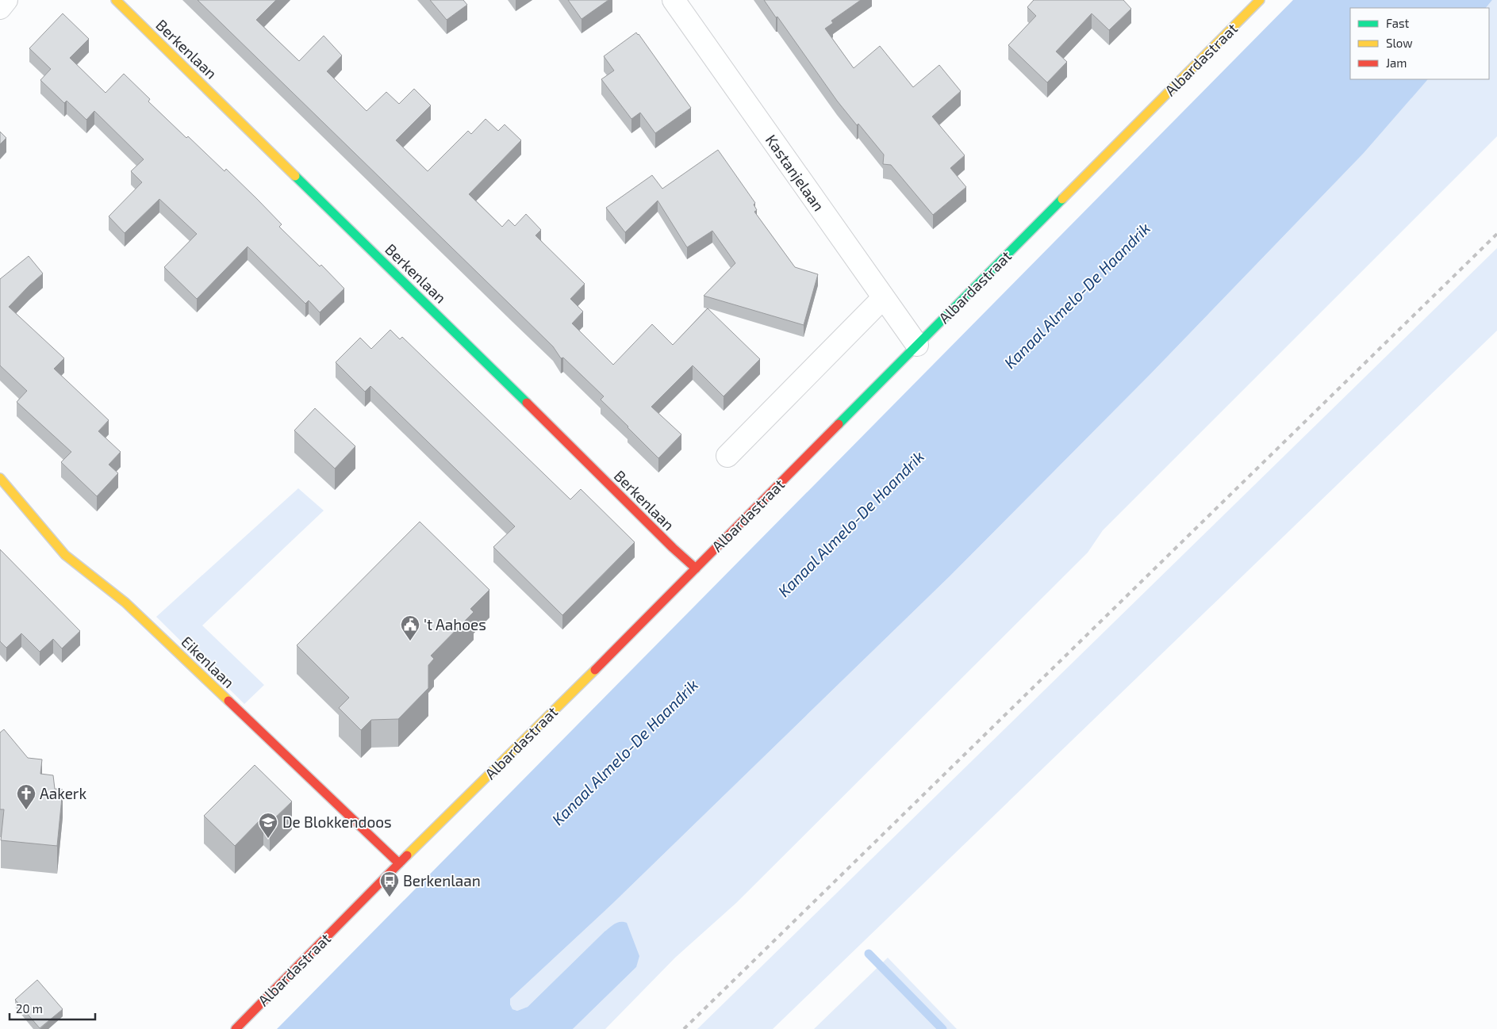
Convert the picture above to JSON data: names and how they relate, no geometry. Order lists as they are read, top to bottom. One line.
{"streets":{"street":["Berkenlaan","Albardastraat","Kastanjelaan","Eikenlaan"]},"crossings":[["Berkenlaan","Albardastraat"],["Albardastraat","Kastanjelaan"],["Albardastraat","Eikenlaan"]],"water":["Kanaal Almelo-De Haandrik"],"places":{"public building":["'t Aahoes"],"church":["Aakerk"],"school or university":["De Blokkendoos"],"bus stop":["Berkenlaan"]},"legend":["Fast","Slow","Jam"],"scale_bar":"20 m"}
